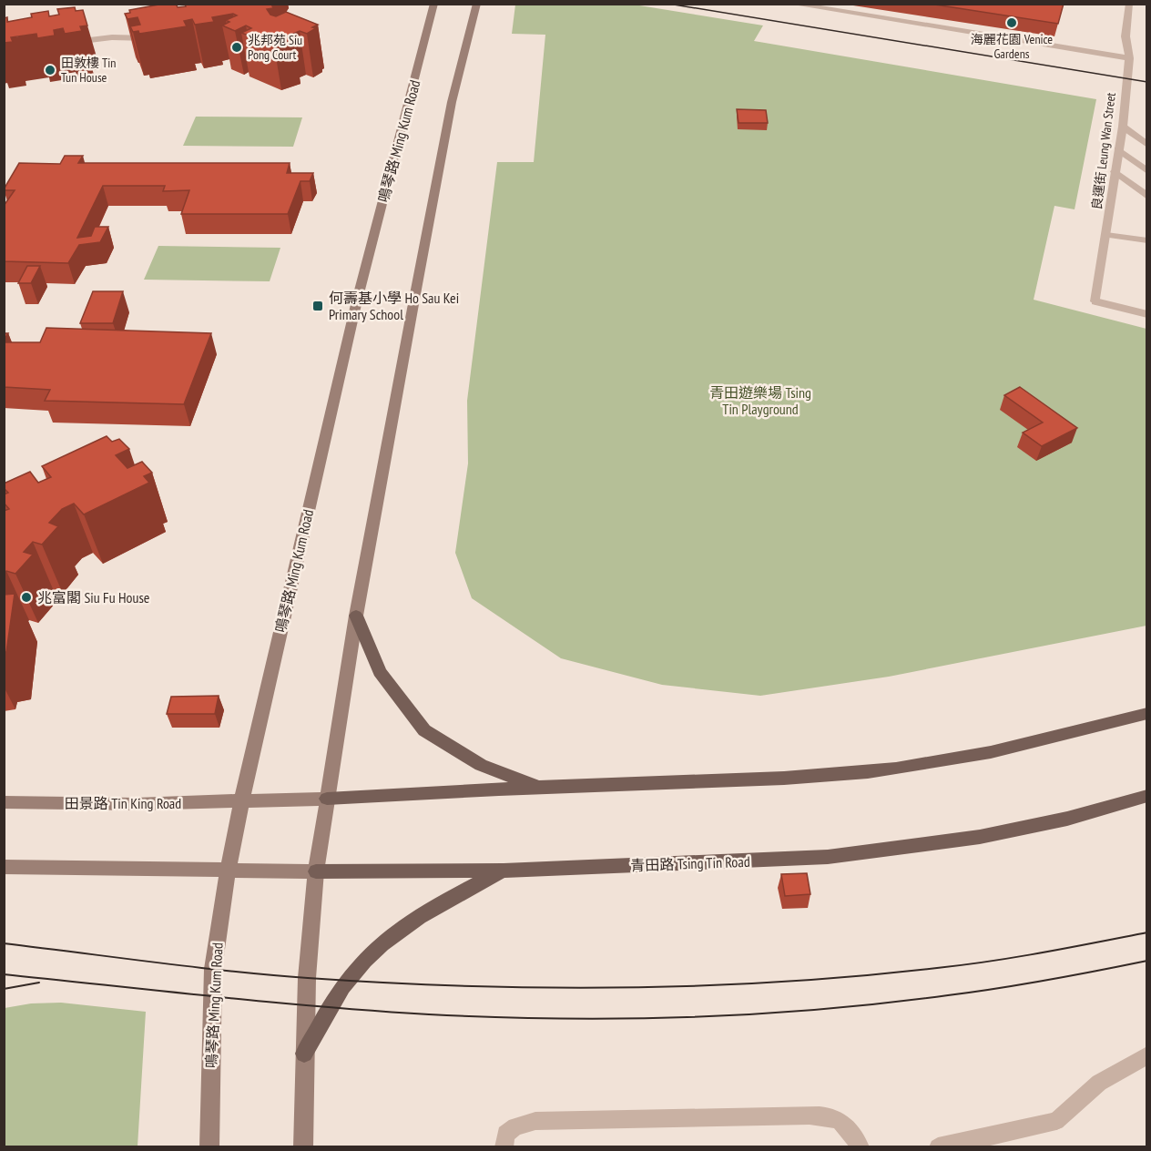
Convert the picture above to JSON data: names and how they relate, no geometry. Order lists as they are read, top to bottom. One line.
{"streets":{"main road":["鳴琴路 Ming Kum Road","田景路 Tin King Road","青田路 Tsing Tin Road"],"street":["良運街 Leung Wan Street"]},"crossings":[["鳴琴路 Ming Kum Road","田景路 Tin King Road"],["鳴琴路 Ming Kum Road","青田路 Tsing Tin Road"]],"parks":["青田遊樂場 Tsing Tin Playground"],"places":{"other":["海麗花園 Venice Gardens","兆邦苑 Siu Pong Court","田敦樓 Tin Tun House","兆富閣 Siu Fu House"],"transit":["何壽基小學 Ho Sau Kei Primary School"]}}
